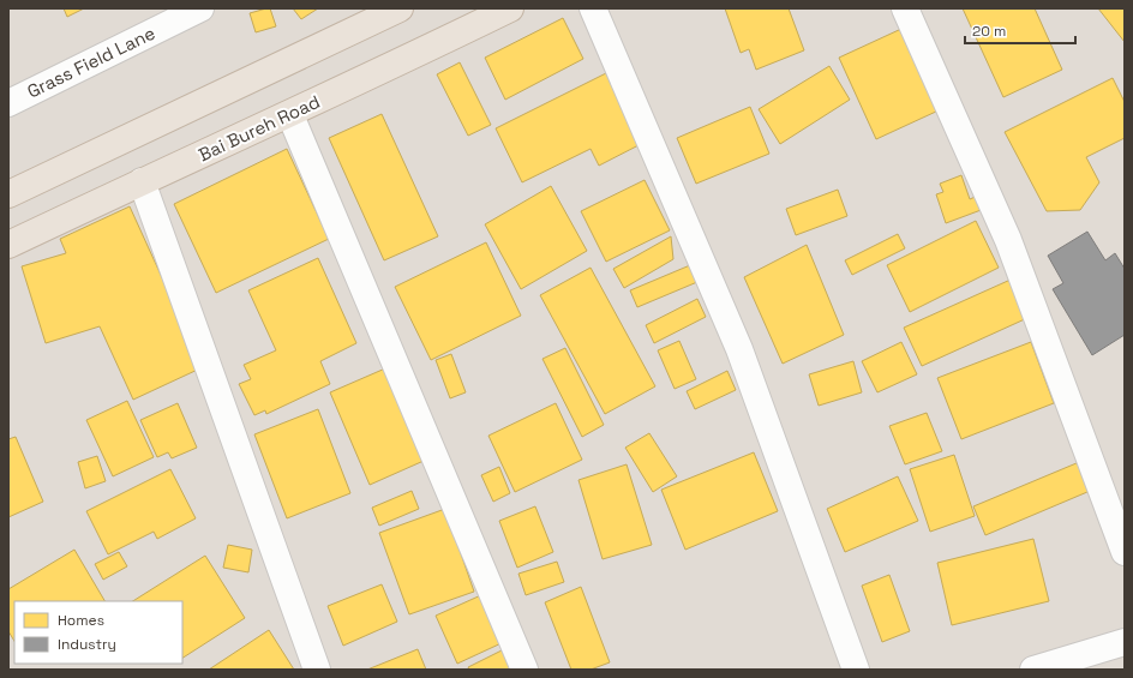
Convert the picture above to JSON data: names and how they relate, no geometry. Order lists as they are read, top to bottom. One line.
{"streets":{"highway":["Bai Bureh Road"],"street":["Grass Field Lane"]},"legend":["Homes","Industry"],"scale_bar":"20 m"}
